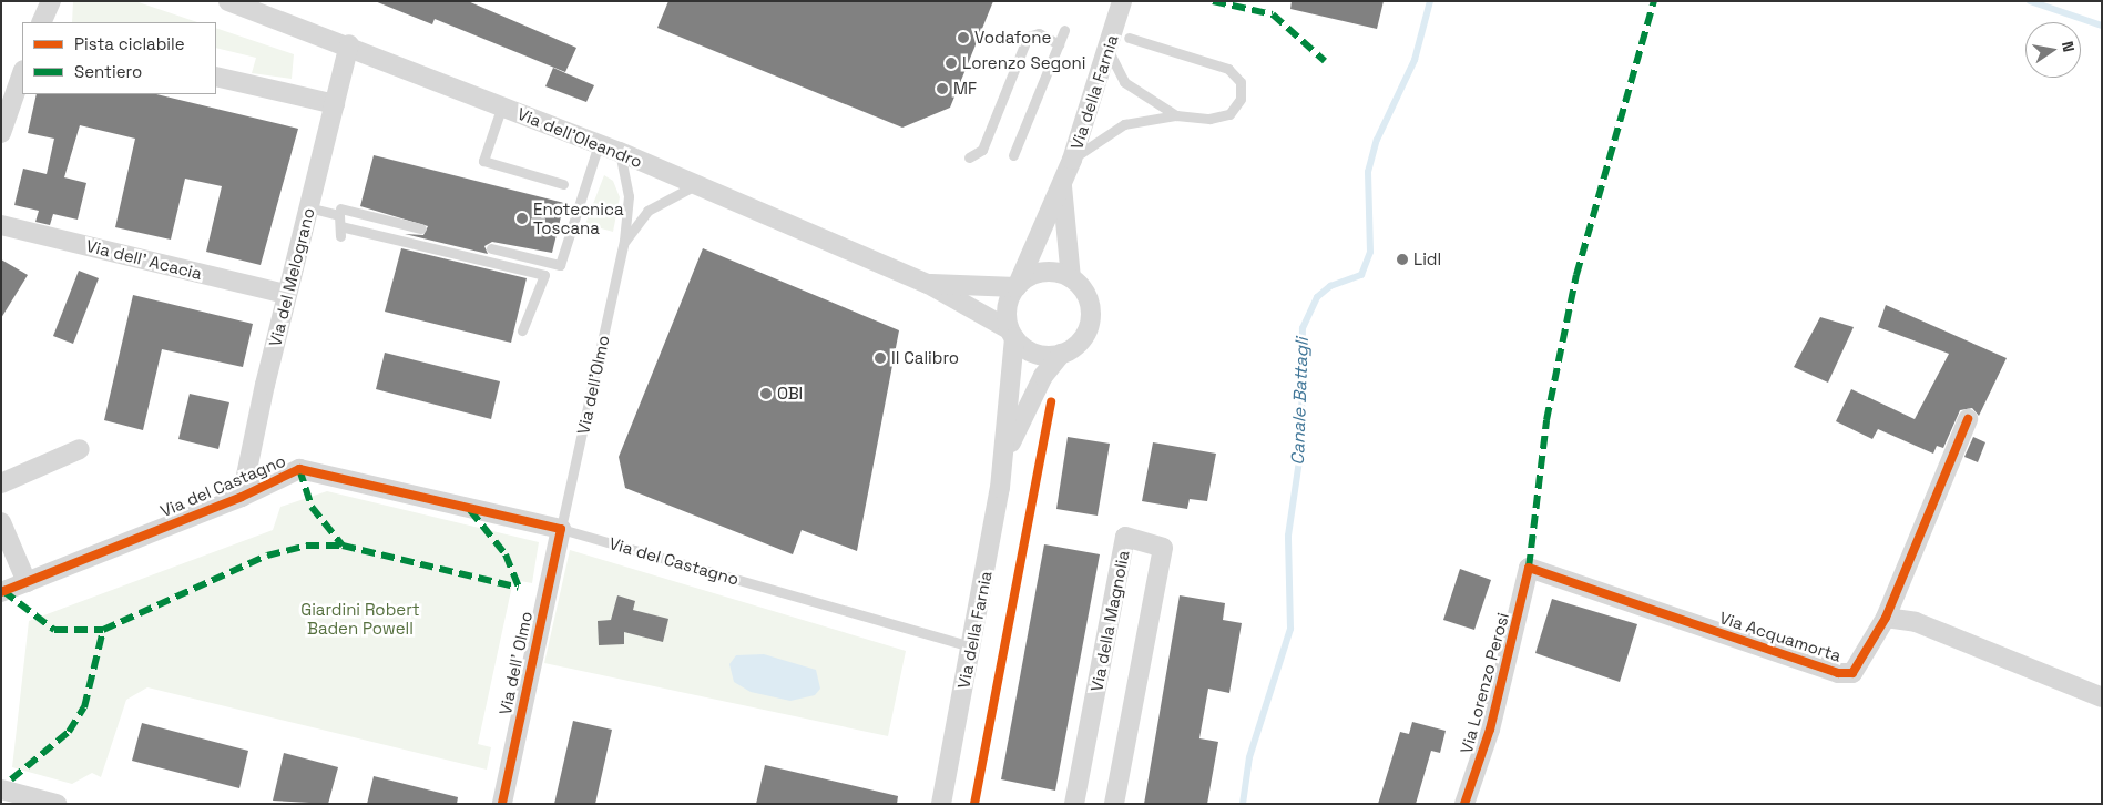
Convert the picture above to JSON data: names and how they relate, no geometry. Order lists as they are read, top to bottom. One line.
{"streets":{"street":["Via della Farnia","Via dell'Oleandro","Via dell' Acacia","Via del Melograno","Via del Castagno","Via della Magnolia","Via Acquamorta","Via dell' Olmo","Via Lorenzo Perosi"],"lane":["Via dell'Olmo"]},"crossings":[["Via della Farnia","Via dell'Oleandro"],["Via della Farnia","Via del Castagno"],["Via dell'Oleandro","Via del Melograno"],["Via dell' Acacia","Via del Melograno"],["Via del Melograno","Via del Castagno"],["Via dell'Olmo","Via del Castagno"],["Via dell'Olmo","Via dell' Olmo"],["Via del Castagno","Via dell' Olmo"],["Via Acquamorta","Via Lorenzo Perosi"]],"water":["Canale Battagli"],"parks":["Giardini Robert Baden Powell"],"places":["Vodafone","Lorenzo Segoni","MF","Enotecnica Toscana","Lidl","Il Calibro","OBI"],"legend":["Pista ciclabile","Sentiero"],"north":"right"}
